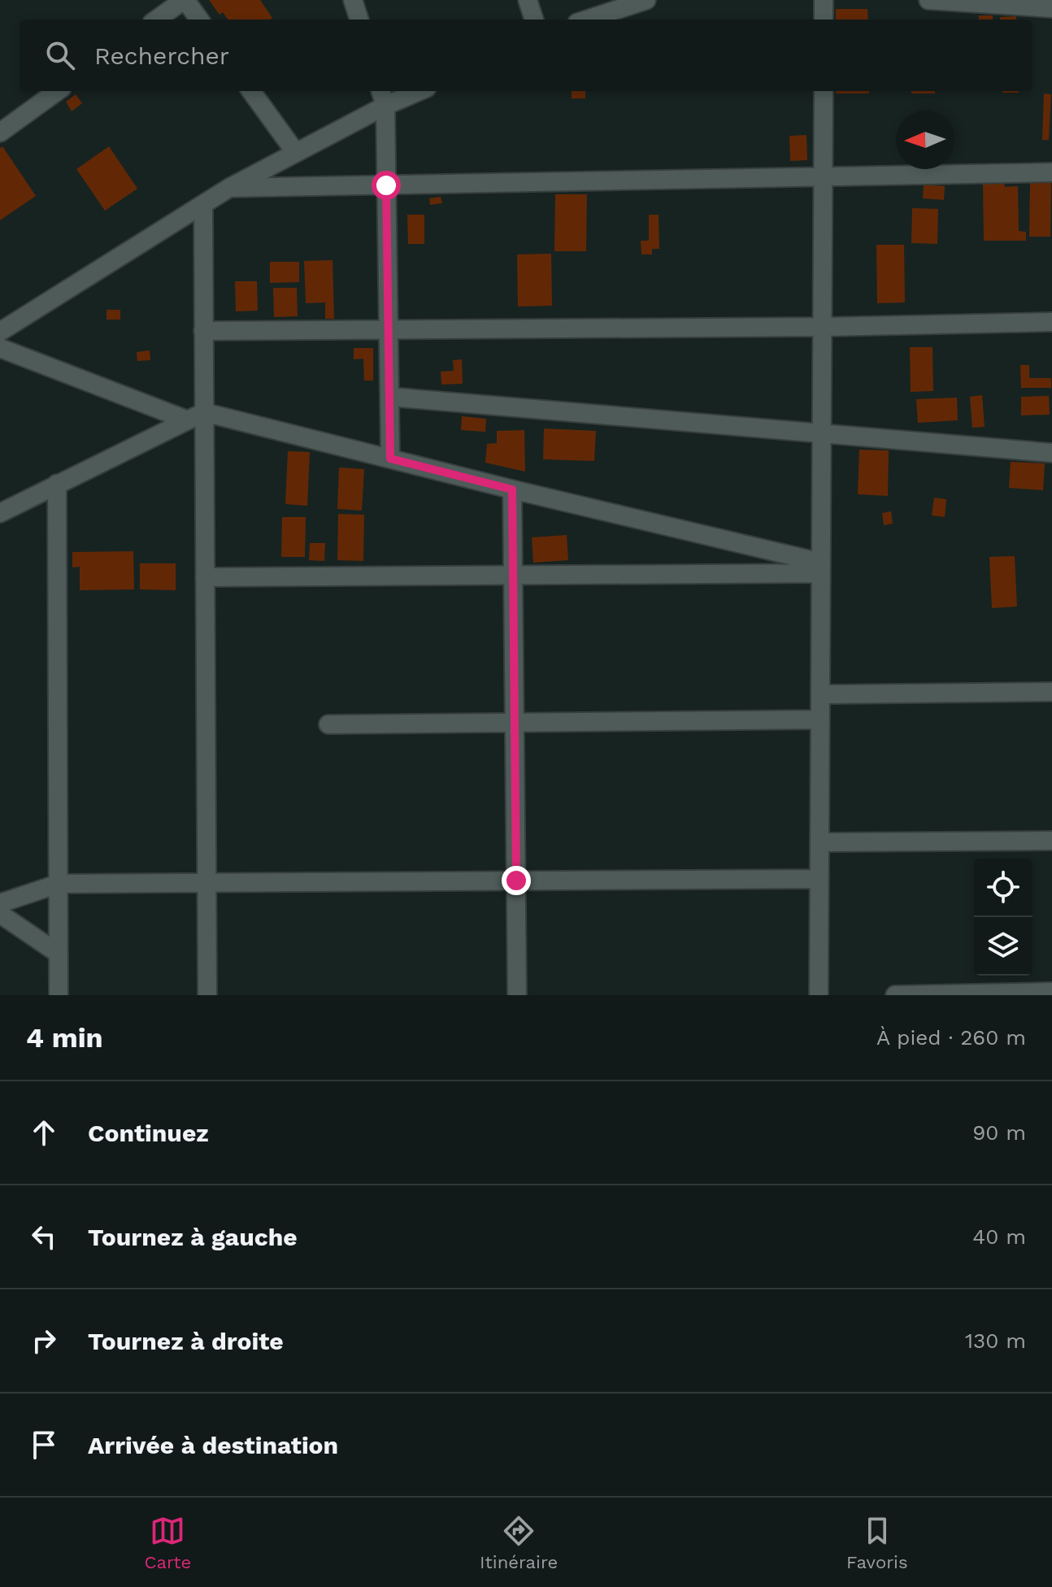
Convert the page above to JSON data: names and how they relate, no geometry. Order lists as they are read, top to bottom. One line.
{"north":"left","page":{"search":"Rechercher","heading":["4 min","À pied · 260 m"],"list":[["Continuez","90 m"],["Tournez à gauche","40 m"],["Tournez à droite","130 m"],"Arrivée à destination"],"nav":["Carte","Itinéraire","Favoris"]}}
